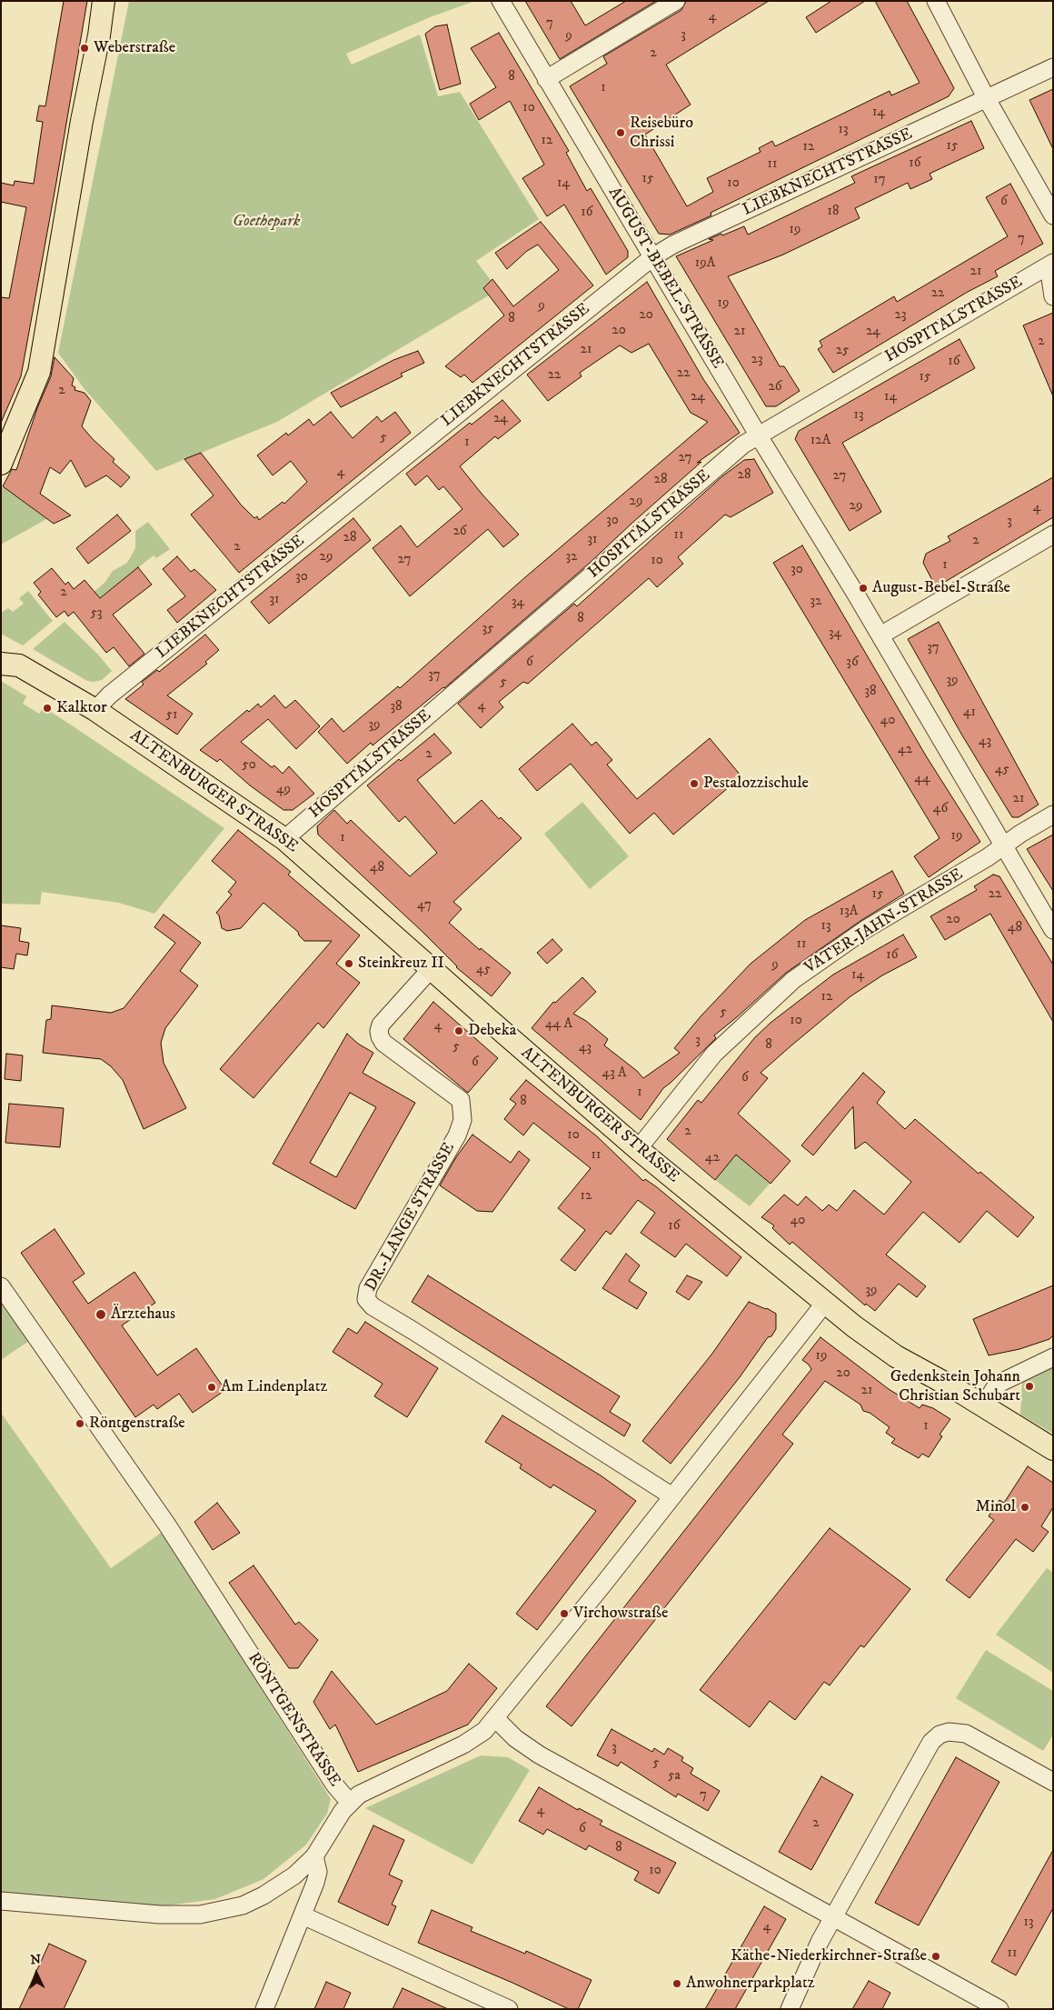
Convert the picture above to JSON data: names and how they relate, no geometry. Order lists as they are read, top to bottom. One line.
{"streets":{"main road":["ALTENBURGER STRASSE"],"street":["LIEBKNECHTSTRASSE","AUGUST-BEBEL-STRASSE","HOSPITALSTRASSE","VATER-JAHN-STRASSE","DR.-LANGE STRASSE","RÖNTGENSTRASSE"]},"crossings":[["LIEBKNECHTSTRASSE","AUGUST-BEBEL-STRASSE"],["LIEBKNECHTSTRASSE","ALTENBURGER STRASSE"],["AUGUST-BEBEL-STRASSE","HOSPITALSTRASSE"],["AUGUST-BEBEL-STRASSE","VATER-JAHN-STRASSE"],["HOSPITALSTRASSE","ALTENBURGER STRASSE"],["ALTENBURGER STRASSE","VATER-JAHN-STRASSE"],["ALTENBURGER STRASSE","DR.-LANGE STRASSE"]],"parks":["Goethepark"],"places":["Weberstraße","Reisebüro Chrissi","August-Bebel-Straße","Kalktor","Pestalozzischule","Steinkreuz II","Debeka","Ärztehaus","Gedenkstein Johann Christian Schubart","Am Lindenplatz","Röntgenstraße","Minol","Virchowstraße","Käthe-Niederkirchner-Straße","Anwohnerparkplatz"],"house_numbers":["4","7","3","9","2","8","1","10","14","13","12","15","12","16","11","15","17","14","10","6","18","16","19","7","19A","21","22","19","9","20","23","8","20","21","24","2","21","25","23","16","22","22","15","26","2","24","14","13","24","5","12A","1","27","4","28","27","28","29","29","4","30","3","26","11","28","31","2","2","29","32","27","10","1","30","30","2","31","32","34","53","8","35","34","37","6","36","37","39","5","38","4","38","41","51","40","39","43","42","2","50","45","44","49","21","46","19","1","48","15","22","47","13A","20","13","48","11","16","9","45","14","12","5","10","44 A","4","3","8","5","43","6","43 A","6","1","8","2","10","11","42","12","40","16","39","19","20","21","1","3","5","5a","7","4","2","6","8","10","13","4","11"],"north":"top"}
